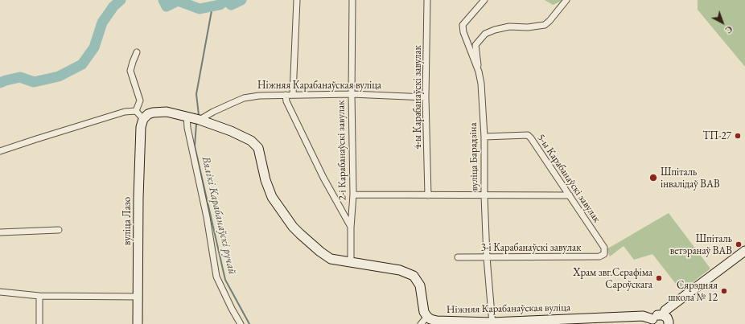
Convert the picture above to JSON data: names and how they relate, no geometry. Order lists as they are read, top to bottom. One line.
{"streets":{"main road":["Ніжняя Карабанаўская вуліца","вуліца Лазо"],"street":["4-ы Карабанаўскі завулак","2-і Карабанаўскі завулак","вуліца Барадзіна","5-ы Карабанаўскі завулак","3-і Карабанаўскі завулак"]},"crossings":[["Ніжняя Карабанаўская вуліца","4-ы Карабанаўскі завулак"],["Ніжняя Карабанаўская вуліца","2-і Карабанаўскі завулак"],["Ніжняя Карабанаўская вуліца","вуліца Барадзіна"],["вуліца Барадзіна","5-ы Карабанаўскі завулак"],["вуліца Барадзіна","3-і Карабанаўскі завулак"],["5-ы Карабанаўскі завулак","3-і Карабанаўскі завулак"]],"water":["Вялікі Карабанаўскі ручай"],"places":["ТП-27","Шпіталь інвалідаў ВАВ","Шпіталь ветэранаў ВАВ","Храм звг.Серафіма Сароўскага","Сярэдняя школа № 12"],"north":"bottom right"}
